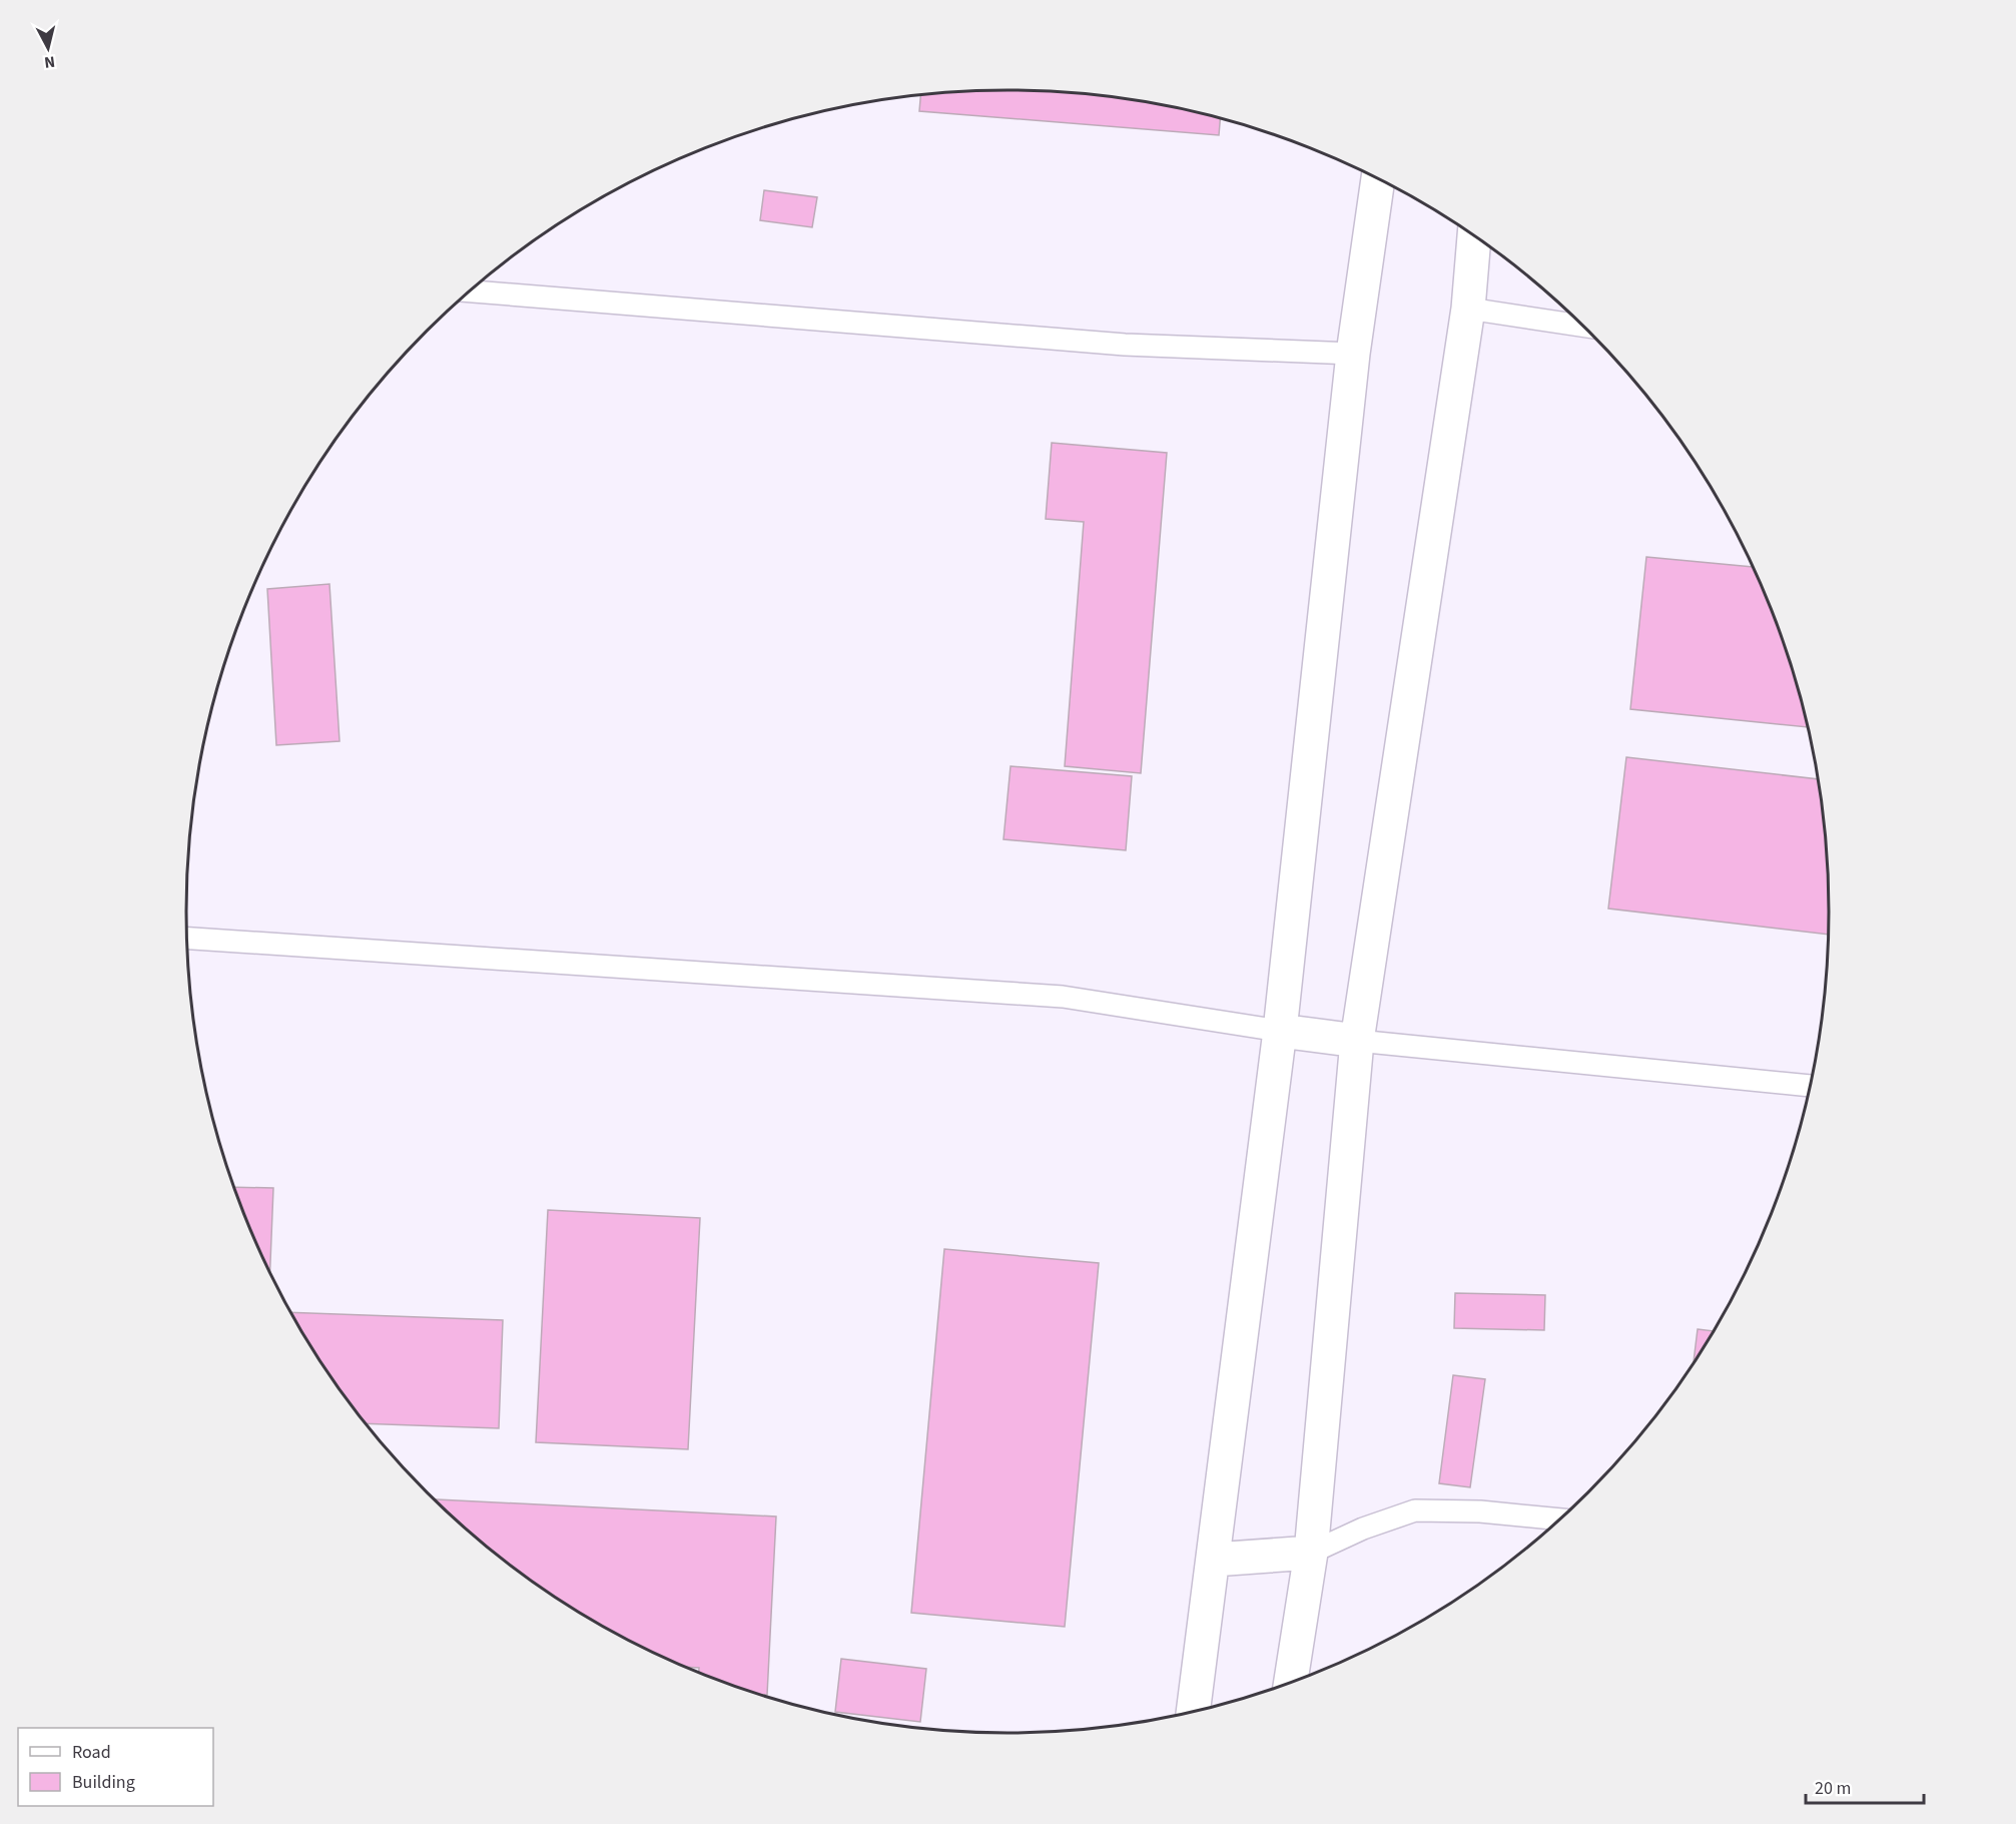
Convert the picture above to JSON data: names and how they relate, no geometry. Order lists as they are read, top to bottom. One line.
{"legend":["Road","Building"],"scale_bar":"20 m","north":"bottom"}
